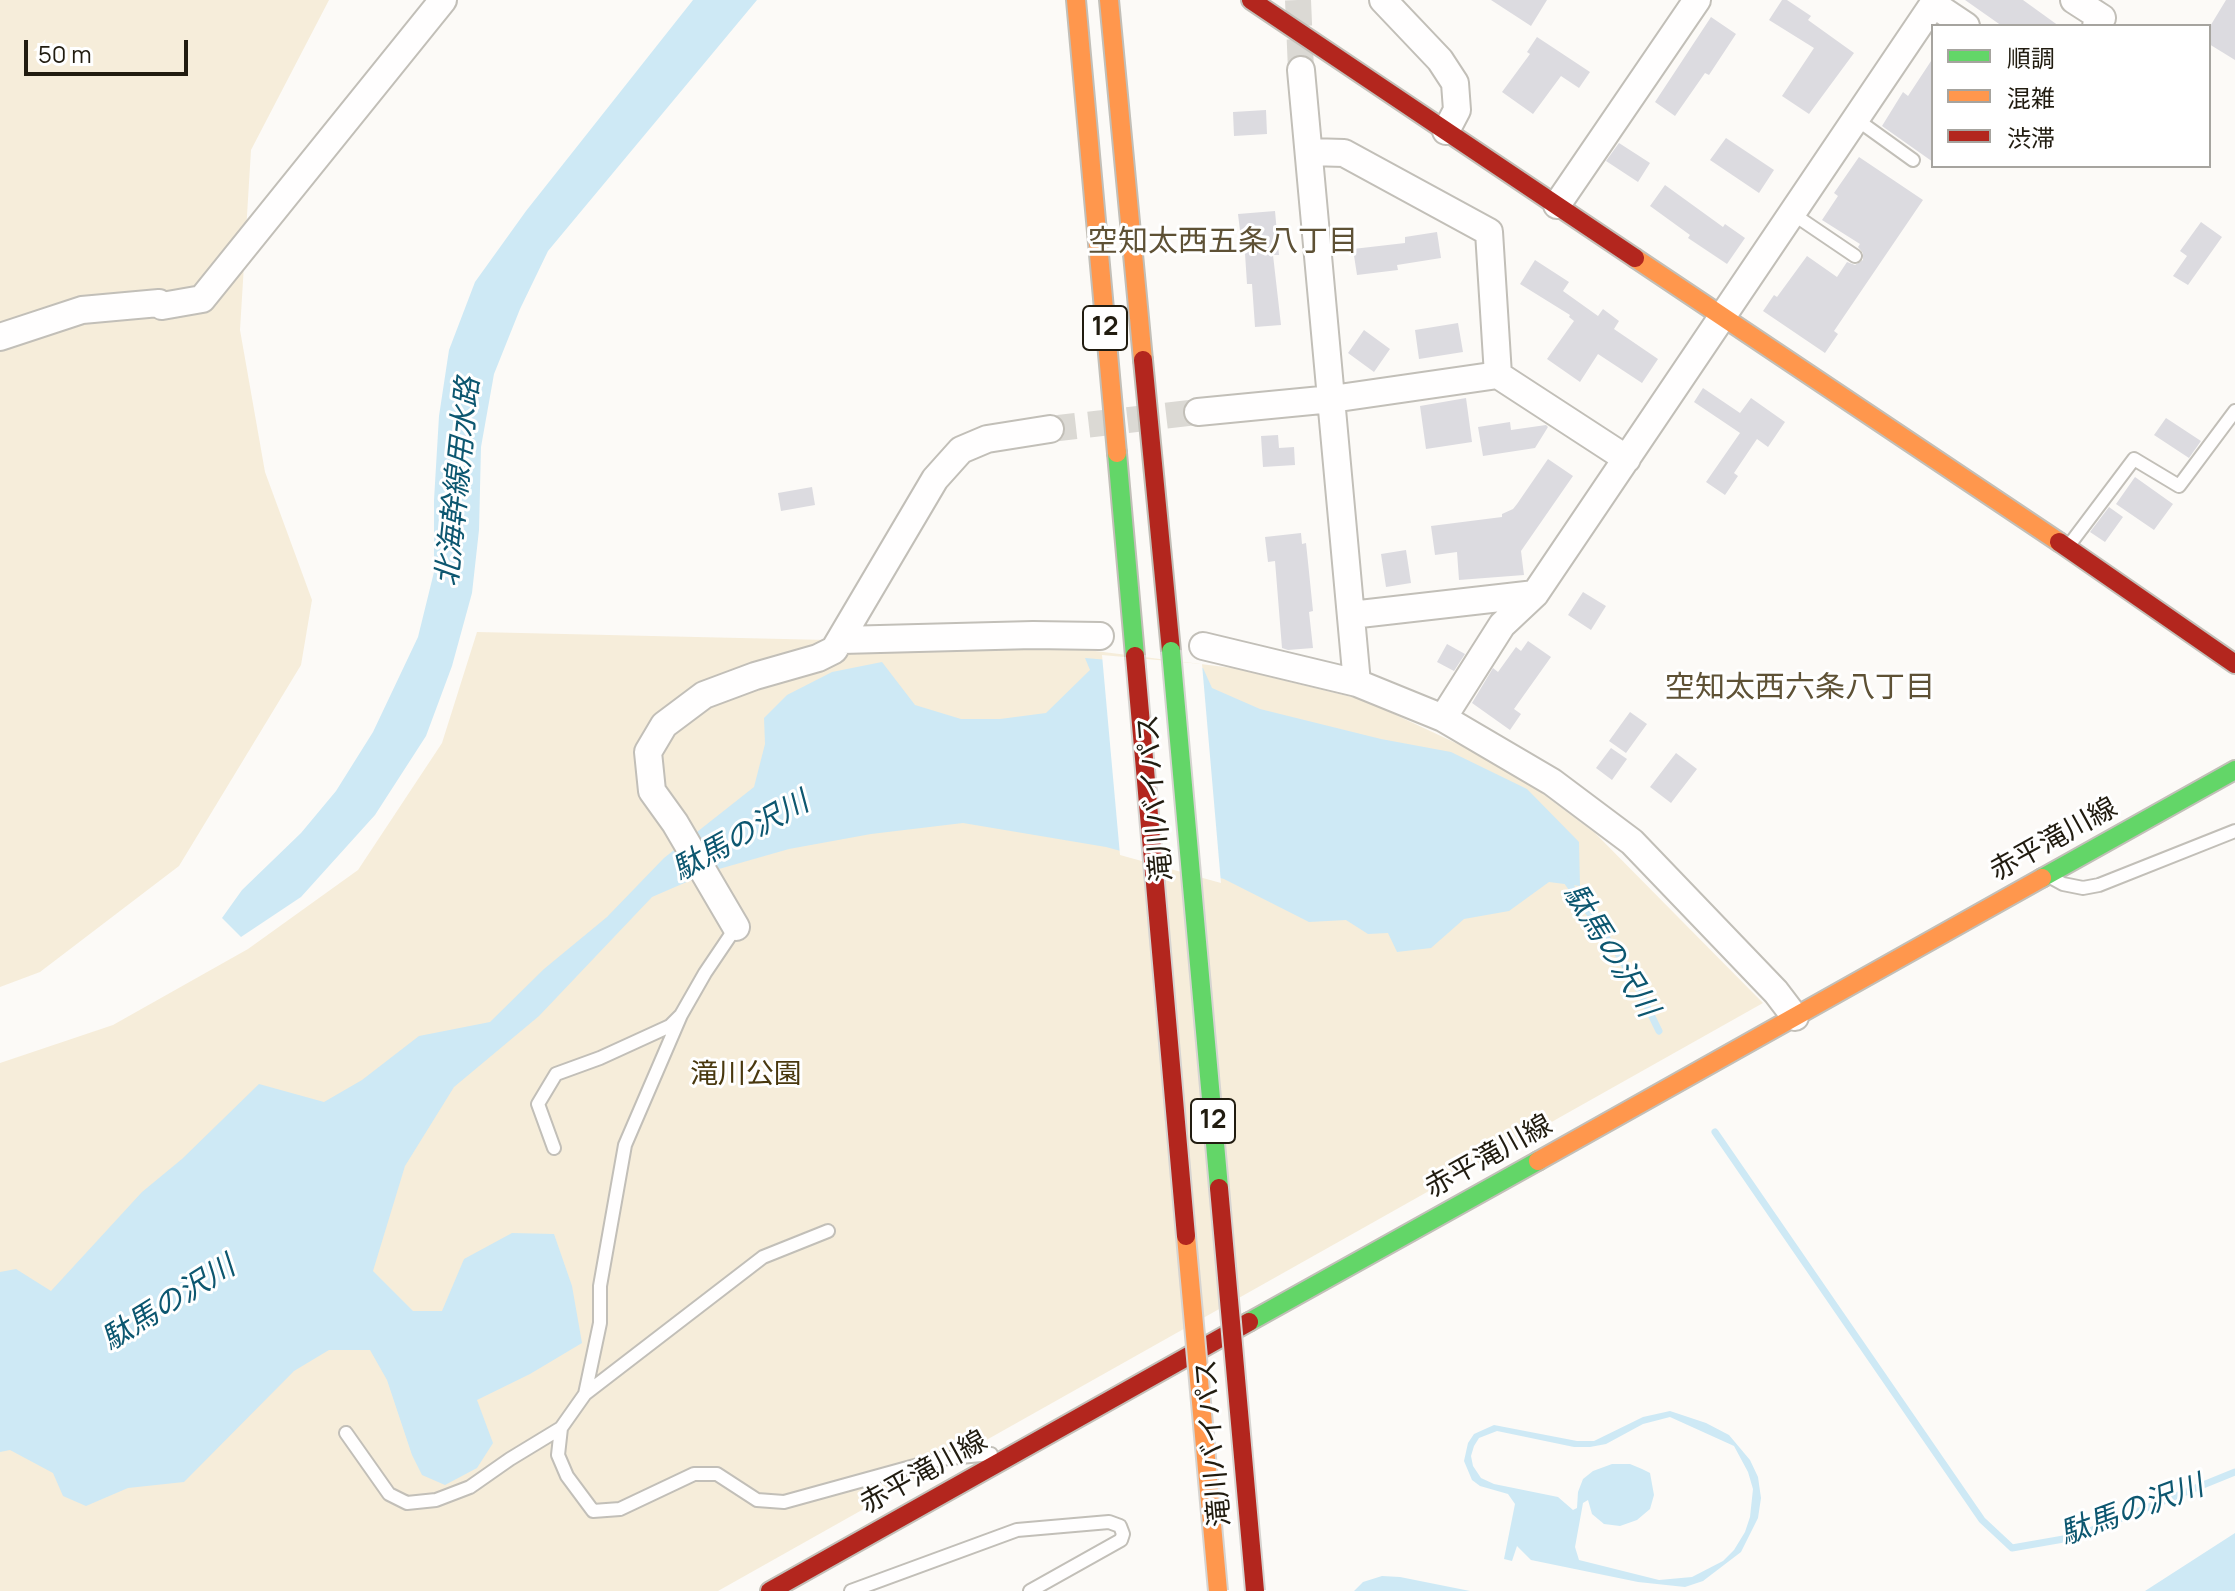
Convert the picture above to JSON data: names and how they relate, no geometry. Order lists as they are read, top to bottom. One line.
{"streets":{"main road":["12","滝川バイパス","赤平滝川線"]},"districts":["空知太西五条八丁目","空知太西六条八丁目"],"water":["北海幹線用水路","駄馬の沢川"],"parks":["滝川公園"],"legend":["順調","混雑","渋滞"],"scale_bar":"50 m"}
